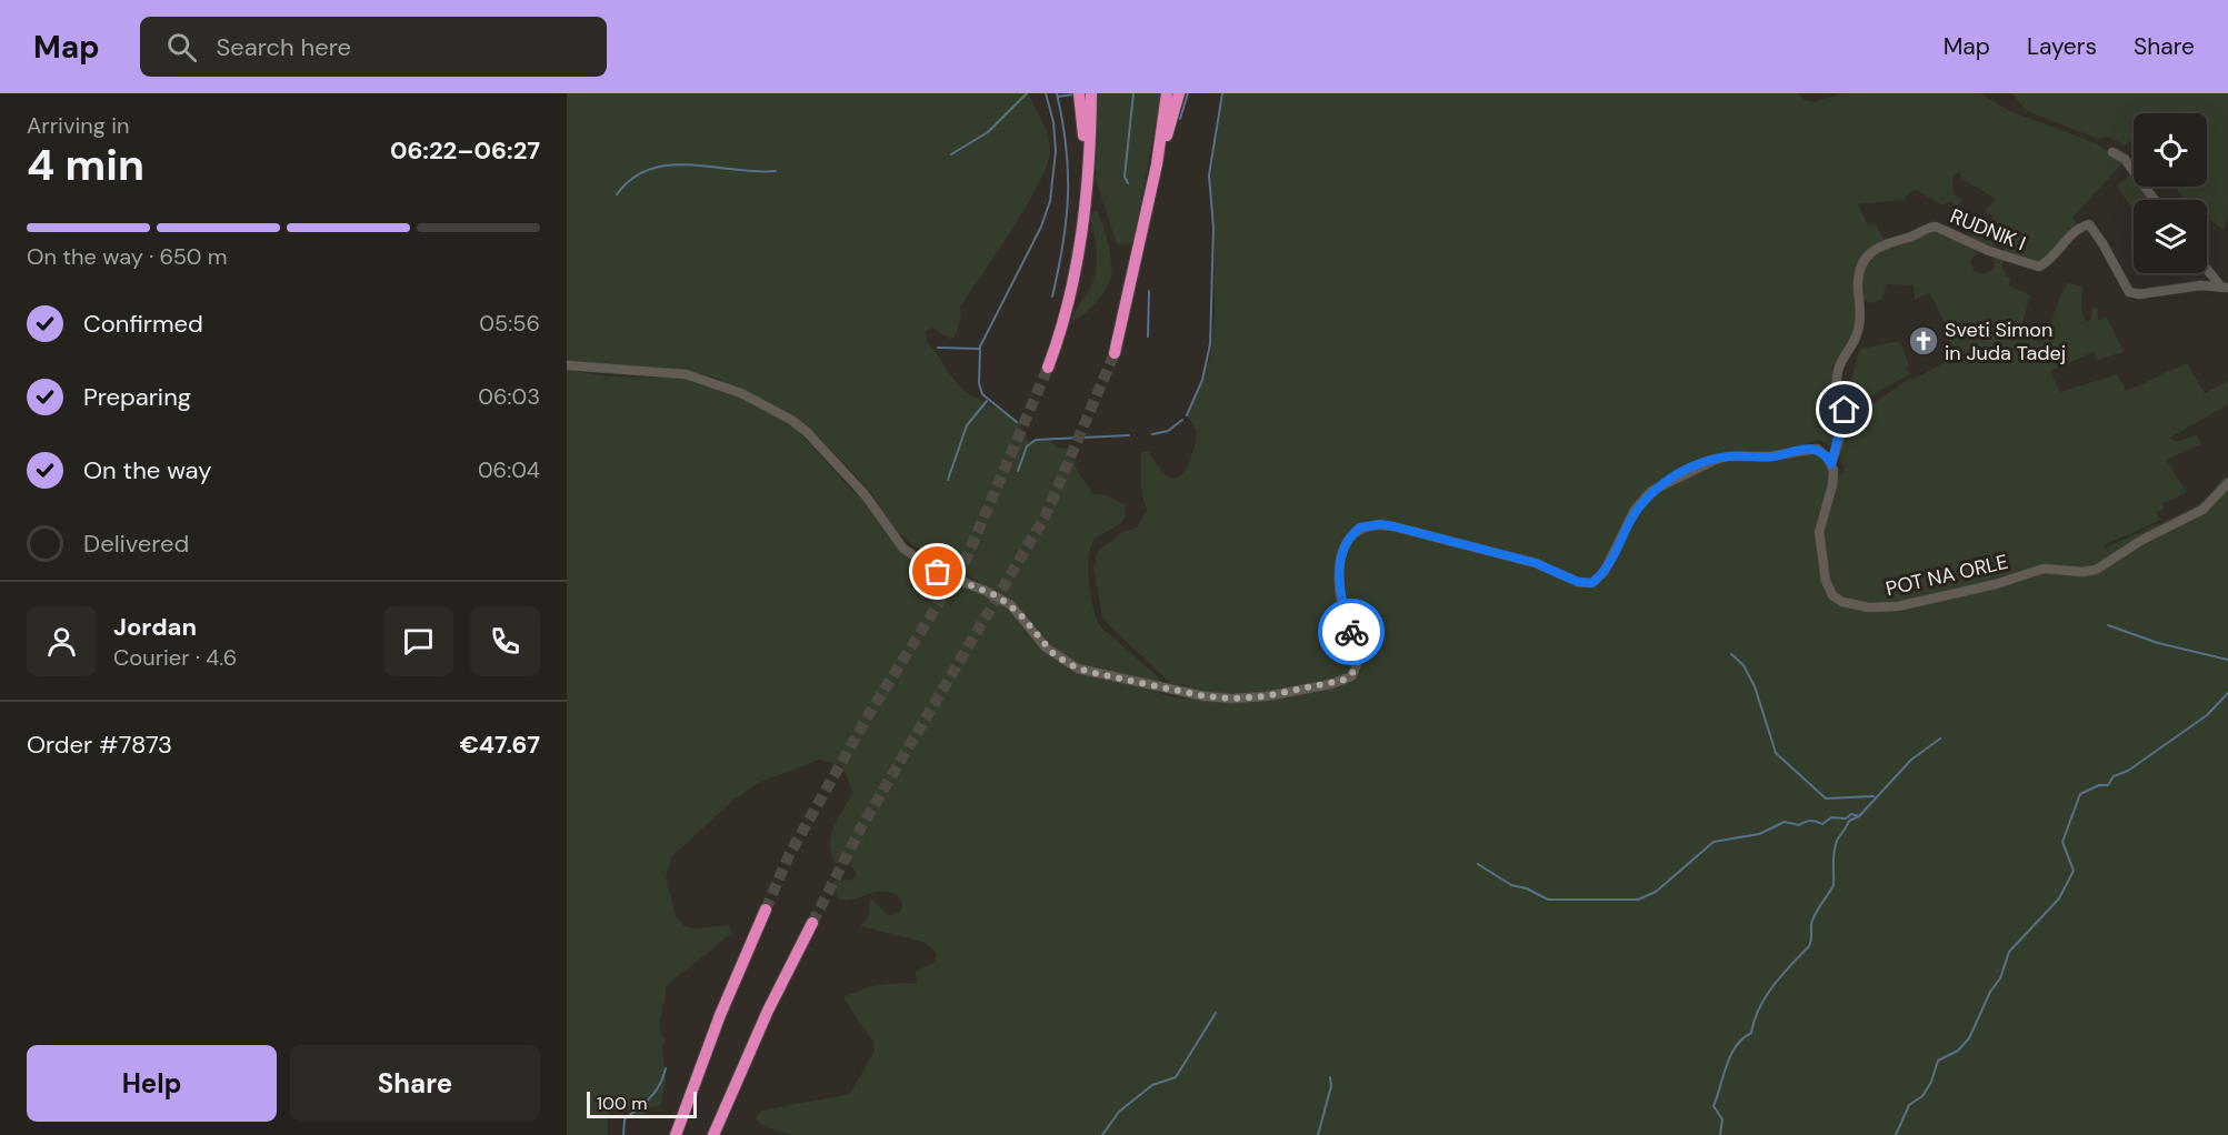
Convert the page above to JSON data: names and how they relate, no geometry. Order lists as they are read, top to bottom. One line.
{"streets":{"street":["RUDNIK I","POT NA ORLE"]},"crossings":[["RUDNIK I","POT NA ORLE"]],"places":{"church":["Sveti Simon in Juda Tadej"]},"scale_bar":"100 m","page":{"header":"Map","search":"Search here","nav":["Map","Layers","Share"],"heading":["4 min","Arriving in","06:22–06:27"],"panel":["Jordan","Courier · 4.6","Order #7873","€47.67"],"bar":"On the way · 650 m","list":[["Confirmed","05:56"],["Preparing","06:03"],["On the way","06:04"],"Delivered"],"buttons":["Help","Share"],"scale":"100 m"}}
